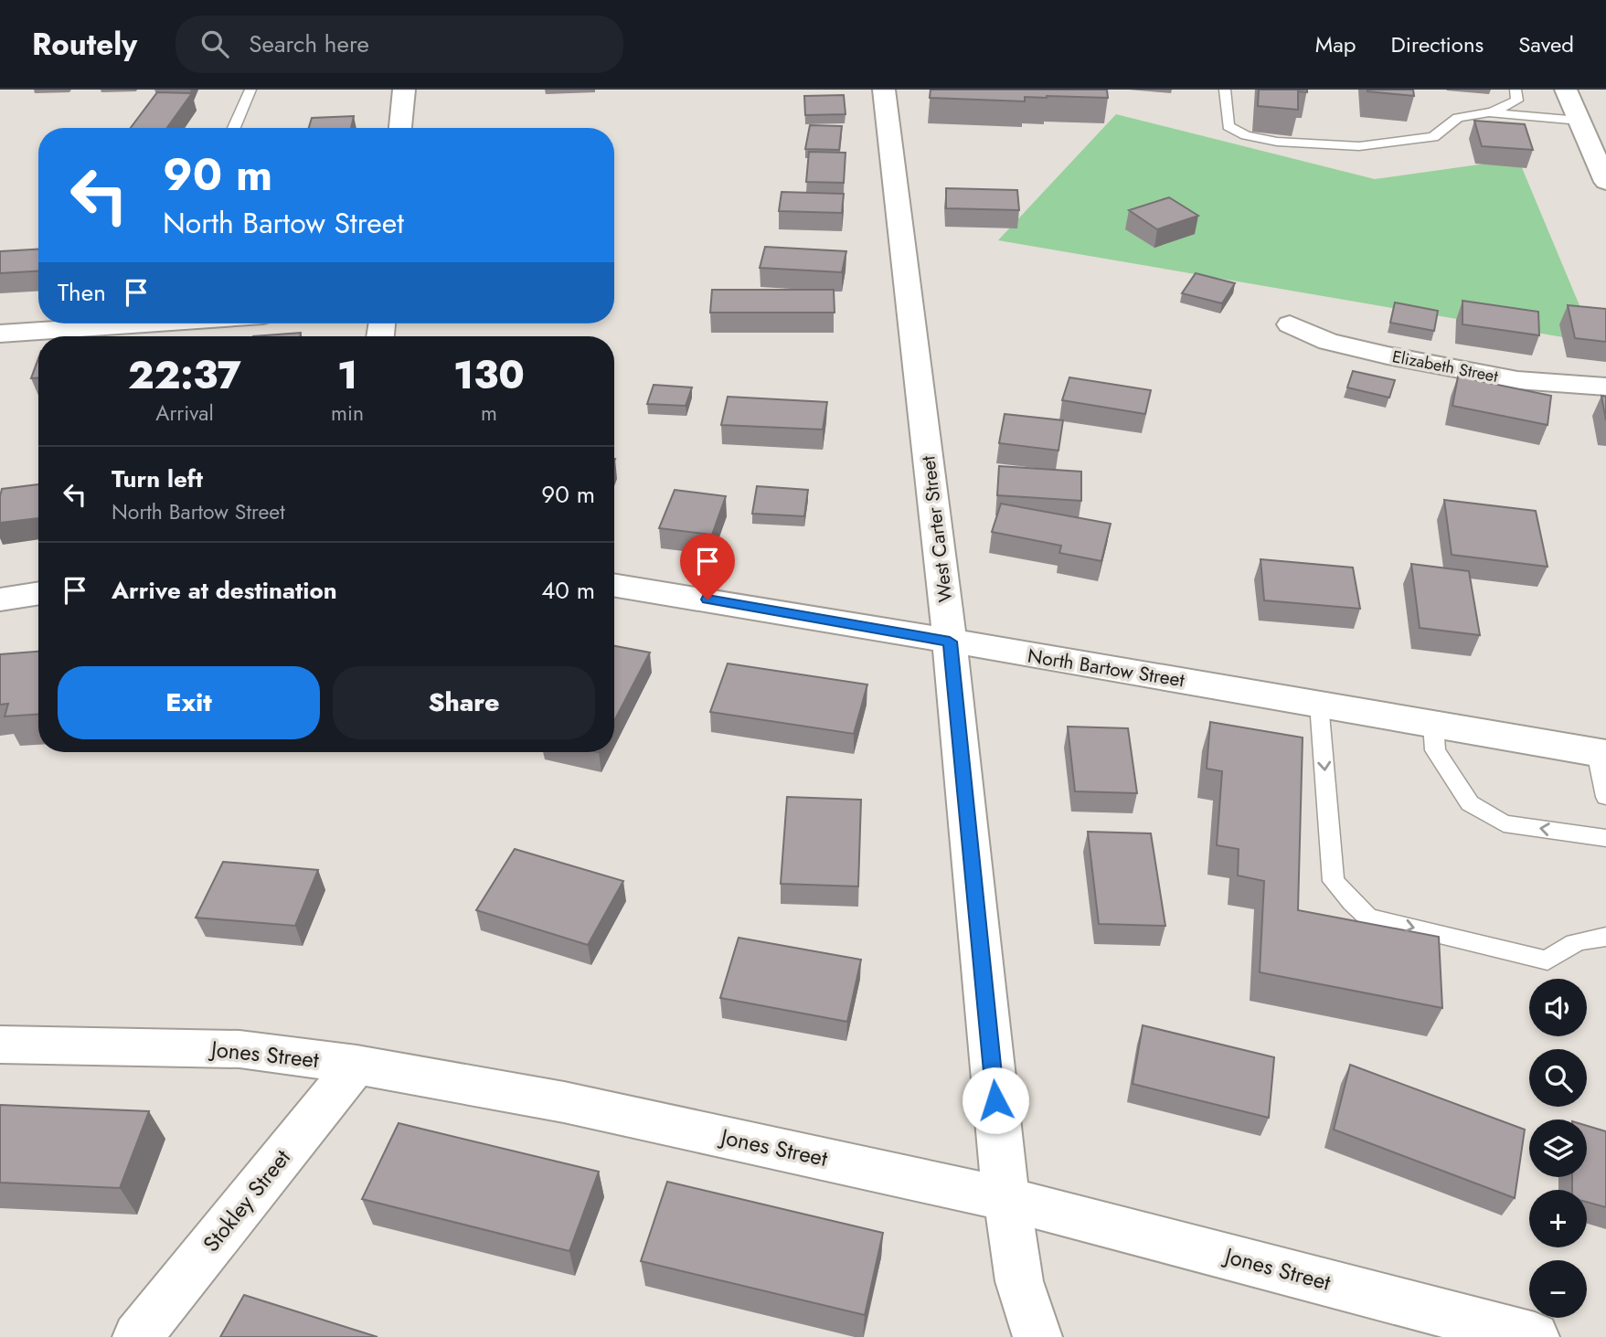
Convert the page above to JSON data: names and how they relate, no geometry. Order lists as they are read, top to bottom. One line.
{"streets":{"street":["Elizabeth Street","West Carter Street","North Bartow Street","Jones Street","Stokley Street"]},"crossings":[["West Carter Street","North Bartow Street"],["West Carter Street","Jones Street"],["Jones Street","Stokley Street"]],"page":{"header":"Routely","search":"Search here","nav":["Map","Directions","Saved"],"turn":["90 m","North Bartow Street"],"then":"Then","eta":["22:37","Arrival","1","min","130","m"],"list":[{"name":"Turn left","note":"North Bartow Street","value":"90 m"},{"name":"Arrive at destination","value":"40 m"}],"buttons":["Exit","Share"],"map_buttons":["+","−"]}}
